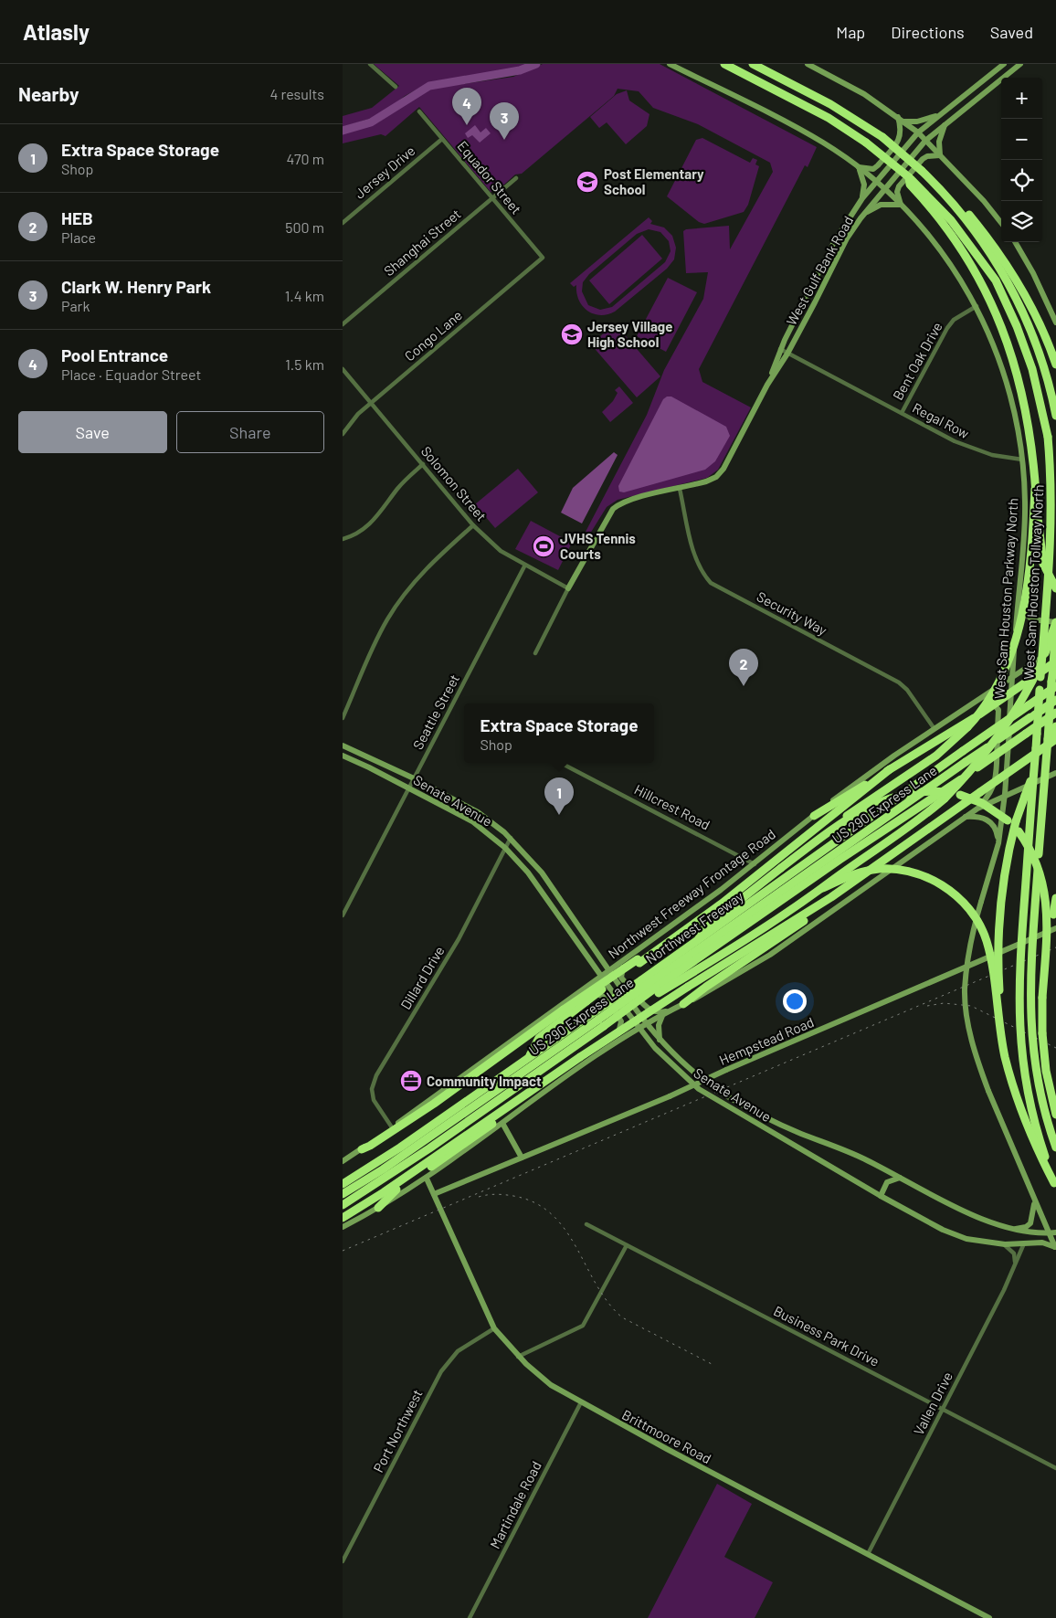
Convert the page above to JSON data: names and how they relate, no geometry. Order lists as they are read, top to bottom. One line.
{"streets":{"highway":["West Sam Houston Tollway North","US 290 Express Lane","Northwest Freeway"],"main road":["West Gulf Bank Road","West Sam Houston Parkway North","Senate Avenue","Northwest Freeway Frontage Road","Hempstead Road","Brittmoore Road"],"street":["Jersey Drive","Equador Street","Shanghai Street","Congo Lane","Bent Oak Drive","Regal Row","Solomon Street","Security Way","Seattle Street","Hillcrest Road","Dillard Drive","Business Park Drive","Vallen Drive","Port Northwest","Martindale Road"]},"crossings":[["Jersey Drive","Equador Street"],["Equador Street","Shanghai Street"],["Equador Street","Congo Lane"],["West Gulf Bank Road","Regal Row"],["West Gulf Bank Road","Solomon Street"],["West Gulf Bank Road","West Sam Houston Parkway North"],["West Gulf Bank Road","Security Way"],["Congo Lane","Solomon Street"],["Bent Oak Drive","Regal Row"],["Bent Oak Drive","West Sam Houston Parkway North"],["Regal Row","West Sam Houston Parkway North"],["Solomon Street","Seattle Street"],["West Sam Houston Parkway North","Senate Avenue"],["West Sam Houston Parkway North","Northwest Freeway Frontage Road"],["Security Way","Northwest Freeway Frontage Road"],["Seattle Street","Senate Avenue"],["Senate Avenue","Northwest Freeway Frontage Road"],["Senate Avenue","Dillard Drive"],["Senate Avenue","Vallen Drive"],["US 290 Express Lane","Northwest Freeway"],["Hillcrest Road","Northwest Freeway Frontage Road"],["Northwest Freeway Frontage Road","Dillard Drive"],["Hempstead Road","Brittmoore Road"],["Business Park Drive","Vallen Drive"],["Vallen Drive","Brittmoore Road"],["Port Northwest","Brittmoore Road"],["Brittmoore Road","Martindale Road"]],"places":{"school or university":["Post Elementary School","Jersey Village High School"],"sports":["JVHS Tennis Courts"],"office":["Community Impact"]},"page":{"header":"Atlasly","nav":["Map","Directions","Saved"],"heading":["Nearby","4 results"],"map_buttons":["+","−"],"pins":["4","3","2","1"],"list":[{"mark":"1","name":"Extra Space Storage","note":"Shop","value":"470 m"},{"mark":"2","name":"HEB","note":"Place","value":"500 m"},{"mark":"3","name":"Clark W. Henry Park","note":"Park","value":"1.4 km"},{"mark":"4","name":"Pool Entrance","note":"Place · Equador Street","value":"1.5 km"}],"buttons":["Save","Share"],"popup":["Extra Space Storage","Shop"]}}
